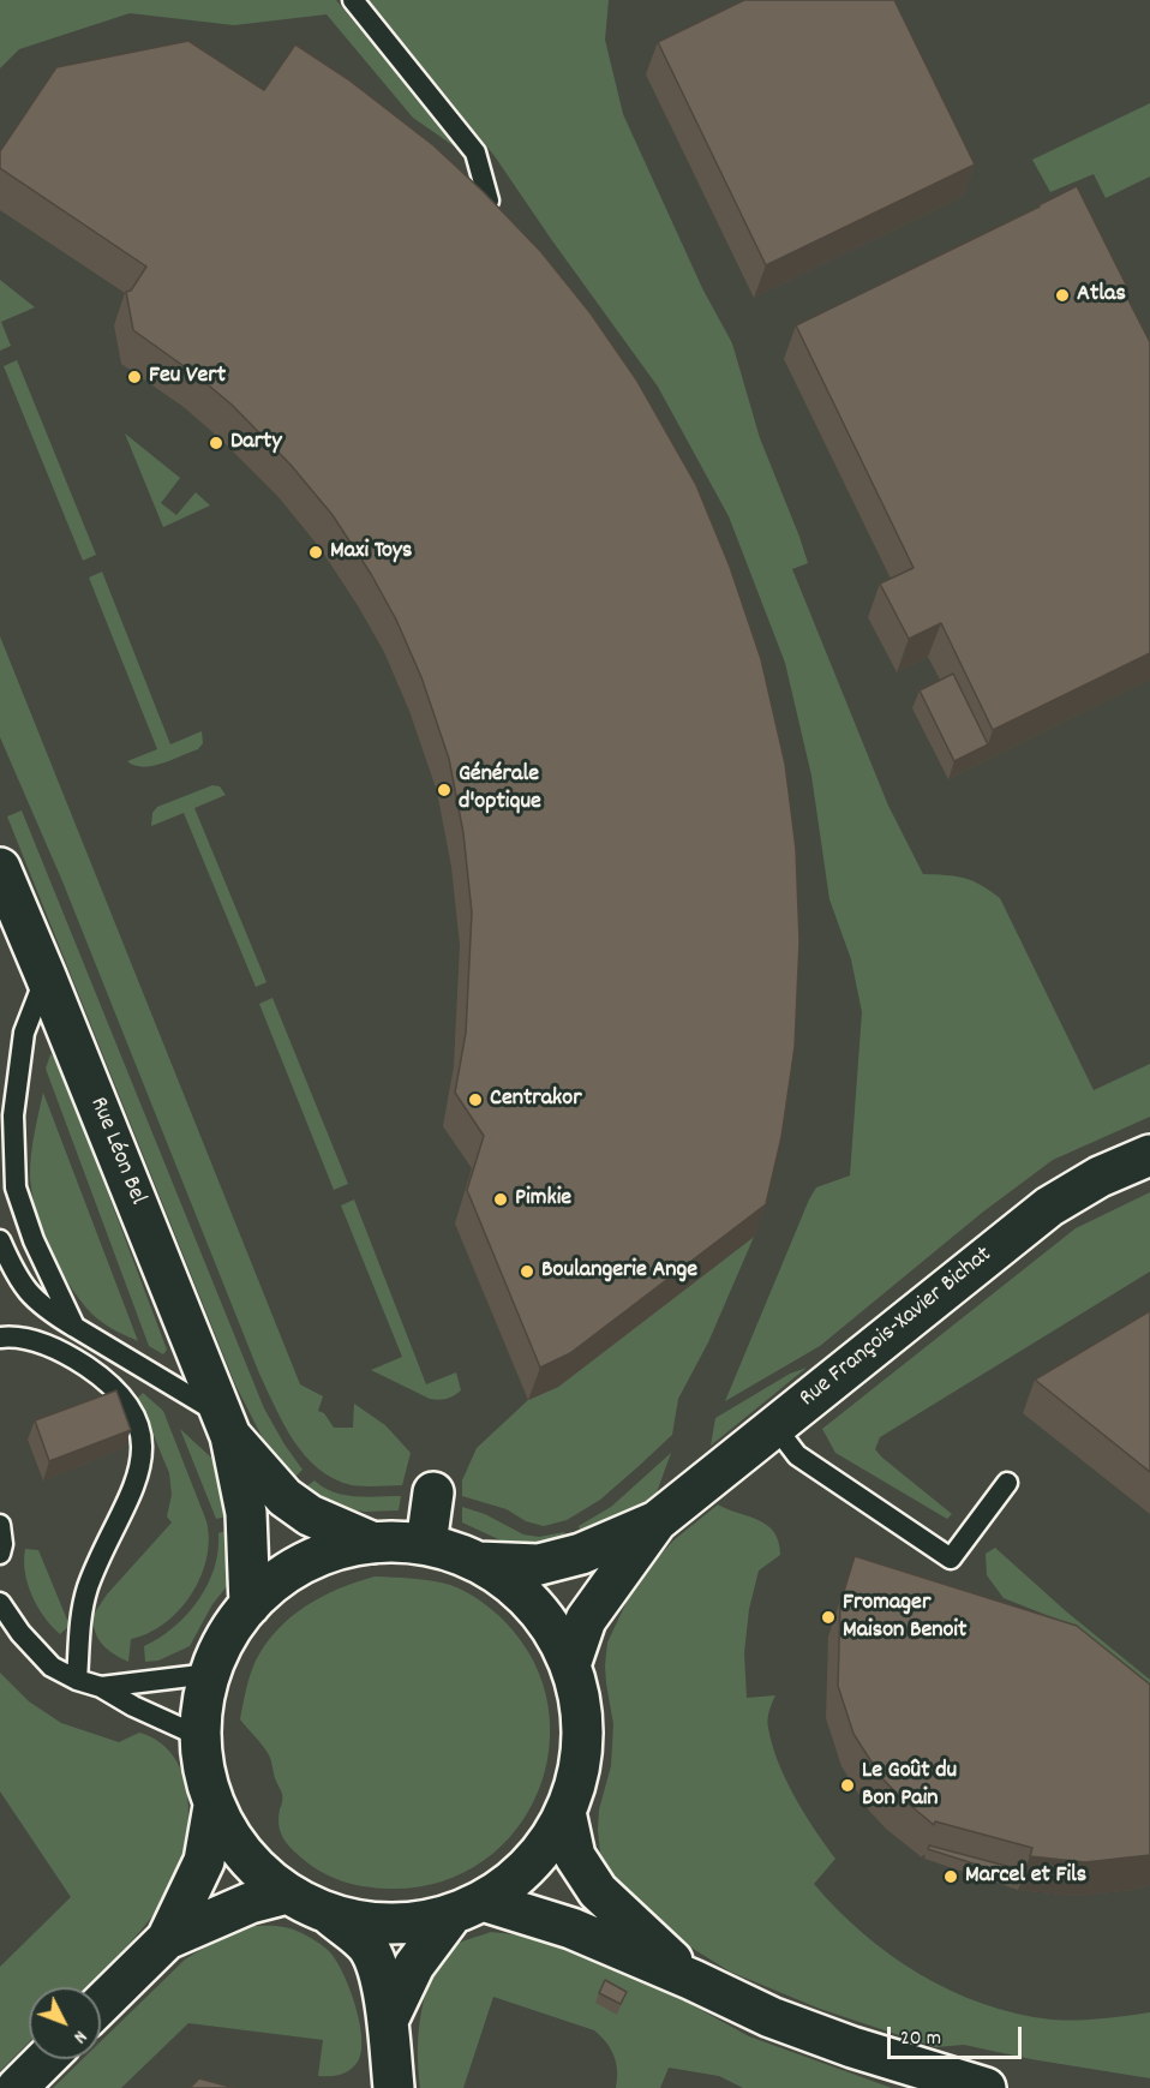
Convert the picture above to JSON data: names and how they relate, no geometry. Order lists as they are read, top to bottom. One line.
{"streets":{"street":["Rue Léon Bel","Rue François-Xavier Bichat"]},"places":["Atlas","Feu Vert","Darty","Maxi Toys","Générale d'optique","Centrakor","Pimkie","Boulangerie Ange","Fromager Maison Benoit","Le Goût du Bon Pain","Marcel et Fils"],"scale_bar":"20 m","north":"bottom right"}
